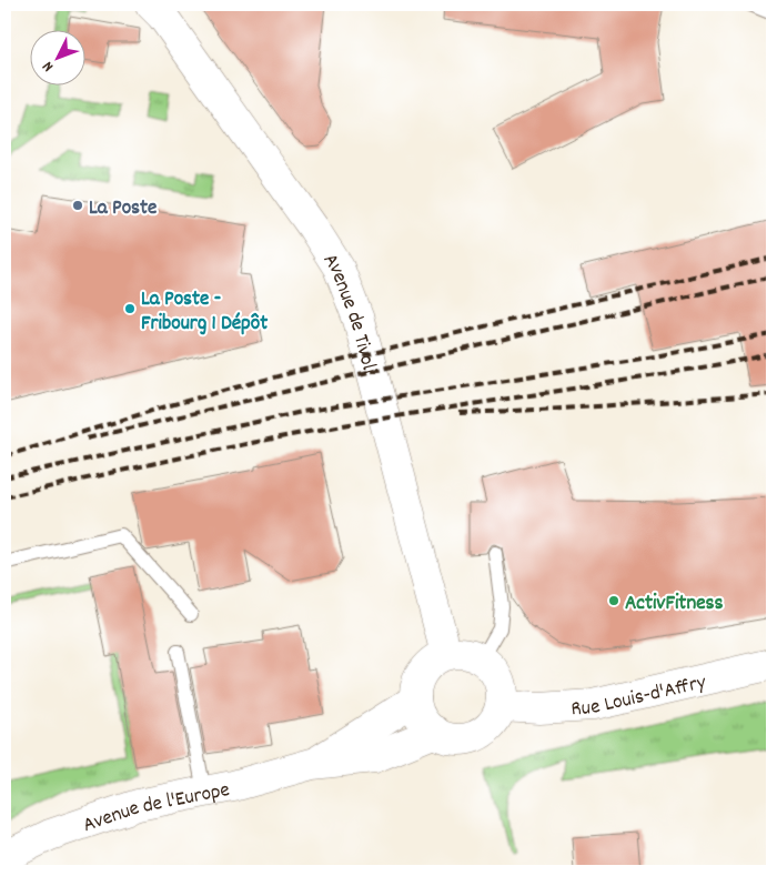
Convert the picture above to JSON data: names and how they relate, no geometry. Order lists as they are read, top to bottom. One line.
{"streets":{"main road":["Avenue de Tivoli","Rue Louis-d'Affry","Avenue de l'Europe"]},"crossings":[["Avenue de Tivoli","Rue Louis-d'Affry"],["Avenue de Tivoli","Avenue de l'Europe"],["Rue Louis-d'Affry","Avenue de l'Europe"]],"places":["La Poste","La Poste - Fribourg 1 Dépôt","ActivFitness"],"north":"bottom left"}
